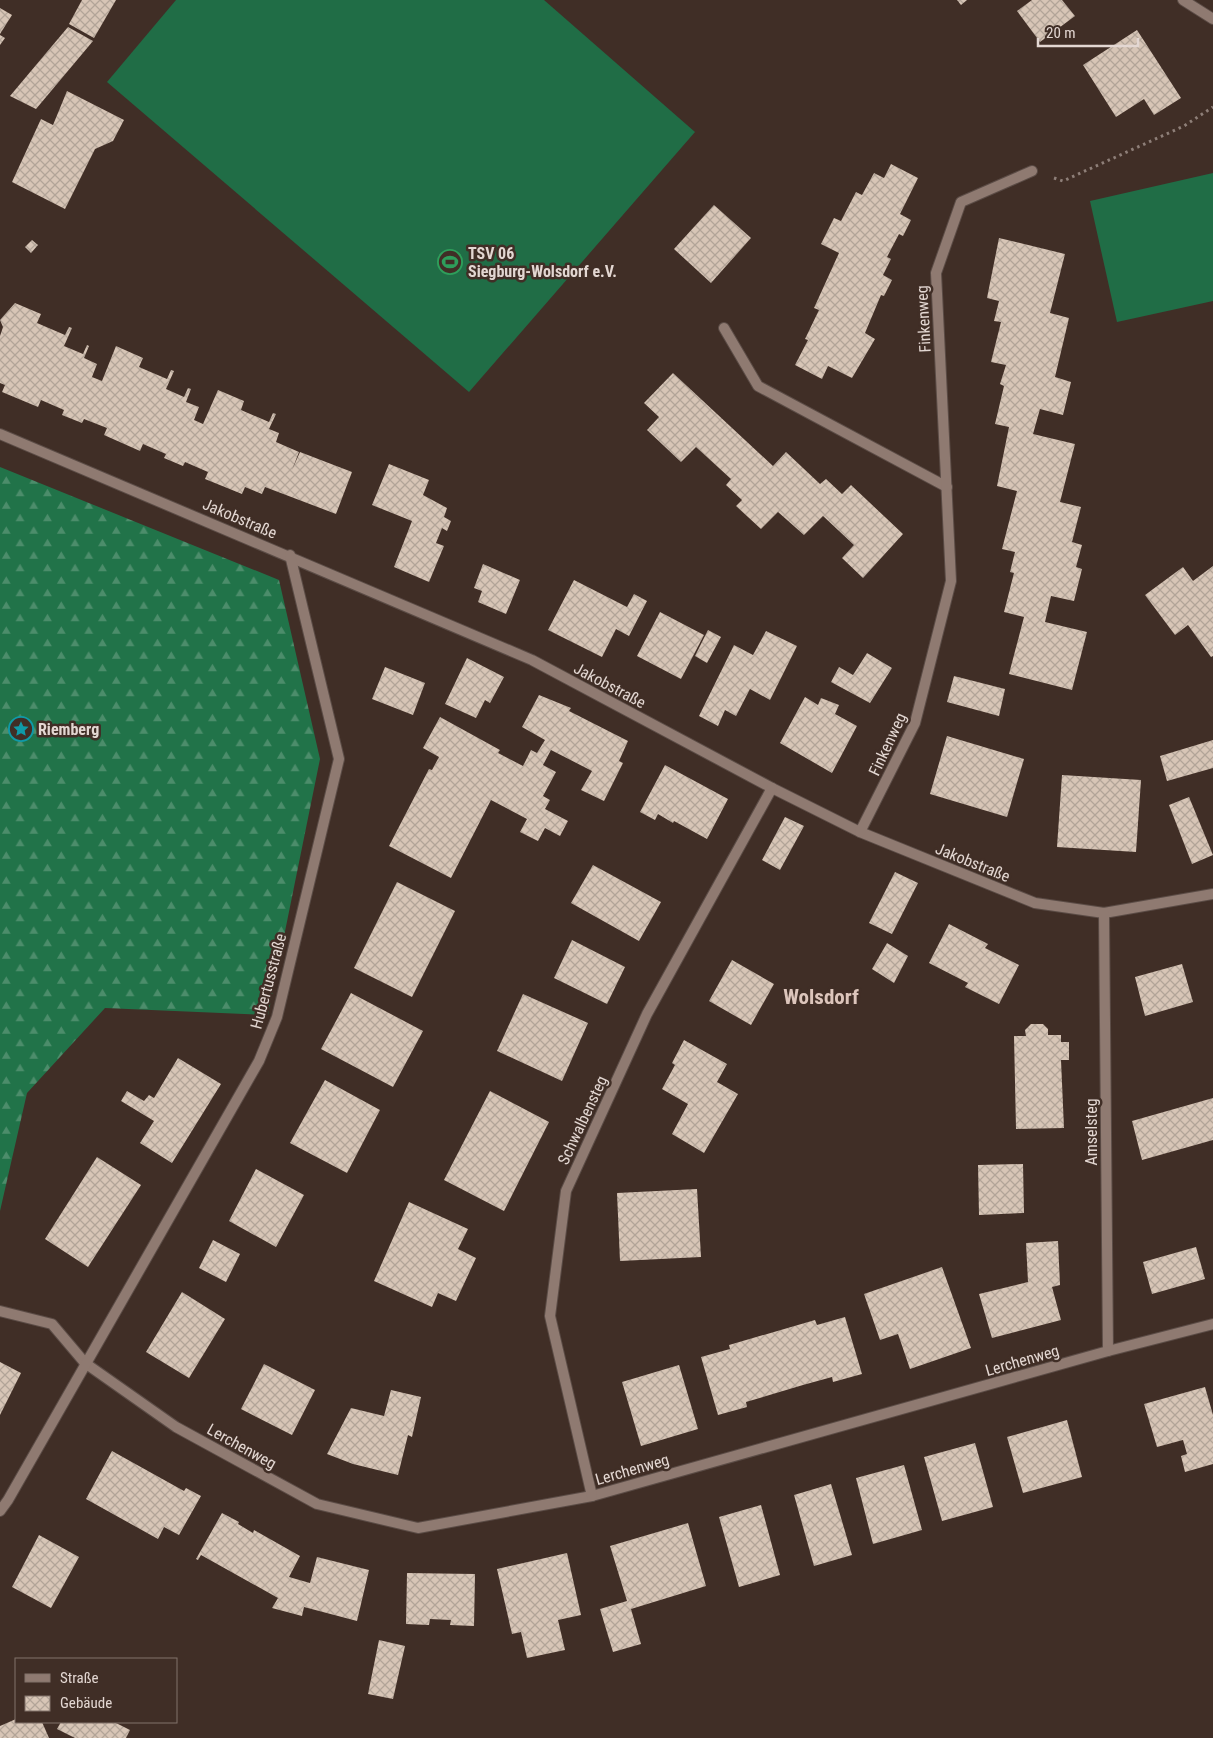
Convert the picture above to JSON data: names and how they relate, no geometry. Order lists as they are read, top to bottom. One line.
{"streets":{"street":["Finkenweg","Jakobstraße","Hubertusstraße","Schwalbensteg","Amselsteg","Lerchenweg"]},"crossings":[["Finkenweg","Jakobstraße"],["Jakobstraße","Hubertusstraße"],["Jakobstraße","Schwalbensteg"],["Jakobstraße","Amselsteg"],["Hubertusstraße","Lerchenweg"],["Schwalbensteg","Lerchenweg"],["Amselsteg","Lerchenweg"]],"districts":["Wolsdorf"],"places":{"sports":["TSV 06 Siegburg-Wolsdorf e.V."],"place":["Riemberg"]},"legend":["Straße","Gebäude"],"scale_bar":"20 m"}
